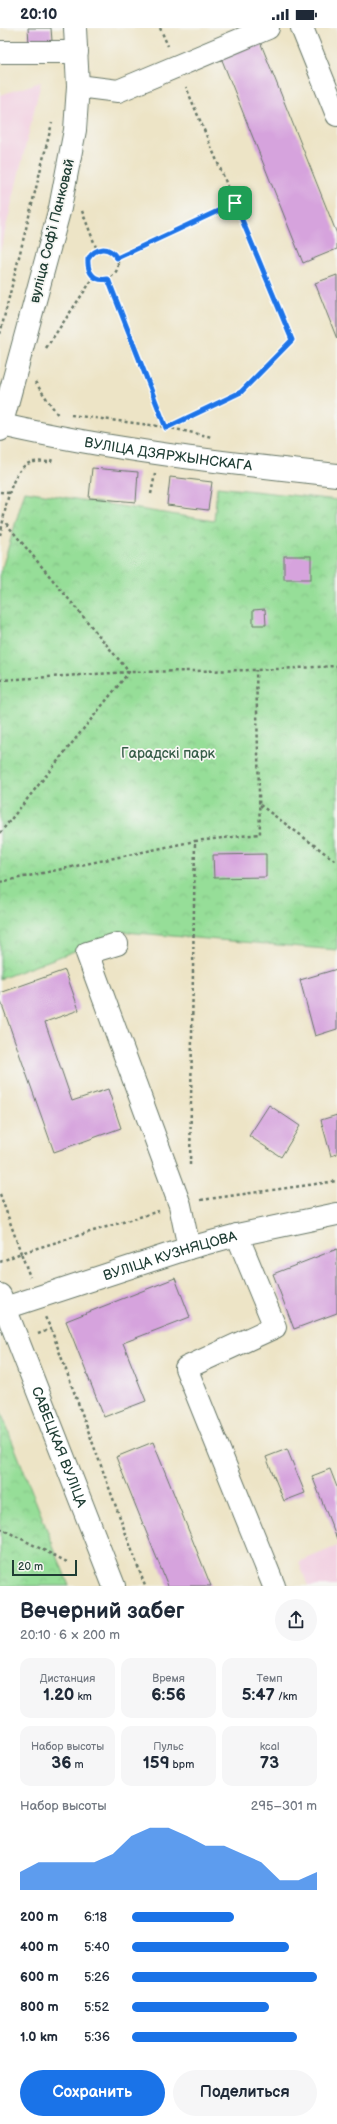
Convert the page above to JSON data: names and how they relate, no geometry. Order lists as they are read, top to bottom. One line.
{"streets":{"main road":["вуліца Софʼі Панковай","ВУЛІЦА ДЗЯРЖЫНСКАГА","ВУЛІЦА КУЗНЯЦОВА","САВЕЦКАЯ ВУЛІЦА"]},"crossings":[["вуліца Софʼі Панковай","ВУЛІЦА ДЗЯРЖЫНСКАГА"],["ВУЛІЦА КУЗНЯЦОВА","САВЕЦКАЯ ВУЛІЦА"]],"parks":["Гарадскі парк"],"scale_bar":"20 m","page":{"status":"20:10","scale":"20 m","heading":["Вечерний забег","20:10 · 6 × 200 m"],"stats":[["Дистанция","1.20 km"],["Время","6:56"],["Темп","5:47 /km"],["Набор высоты","36 m"],["Пульс","159 bpm"],["kcal","73"]],"chart":["Набор высоты","295–301 m"],"list":[{"name":"200 m","note":"6:18"},{"name":"400 m","note":"5:40"},{"name":"600 m","note":"5:26"},{"name":"800 m","note":"5:52"},{"name":"1.0 km","note":"5:36"}],"buttons":["Сохранить","Поделиться"]}}
